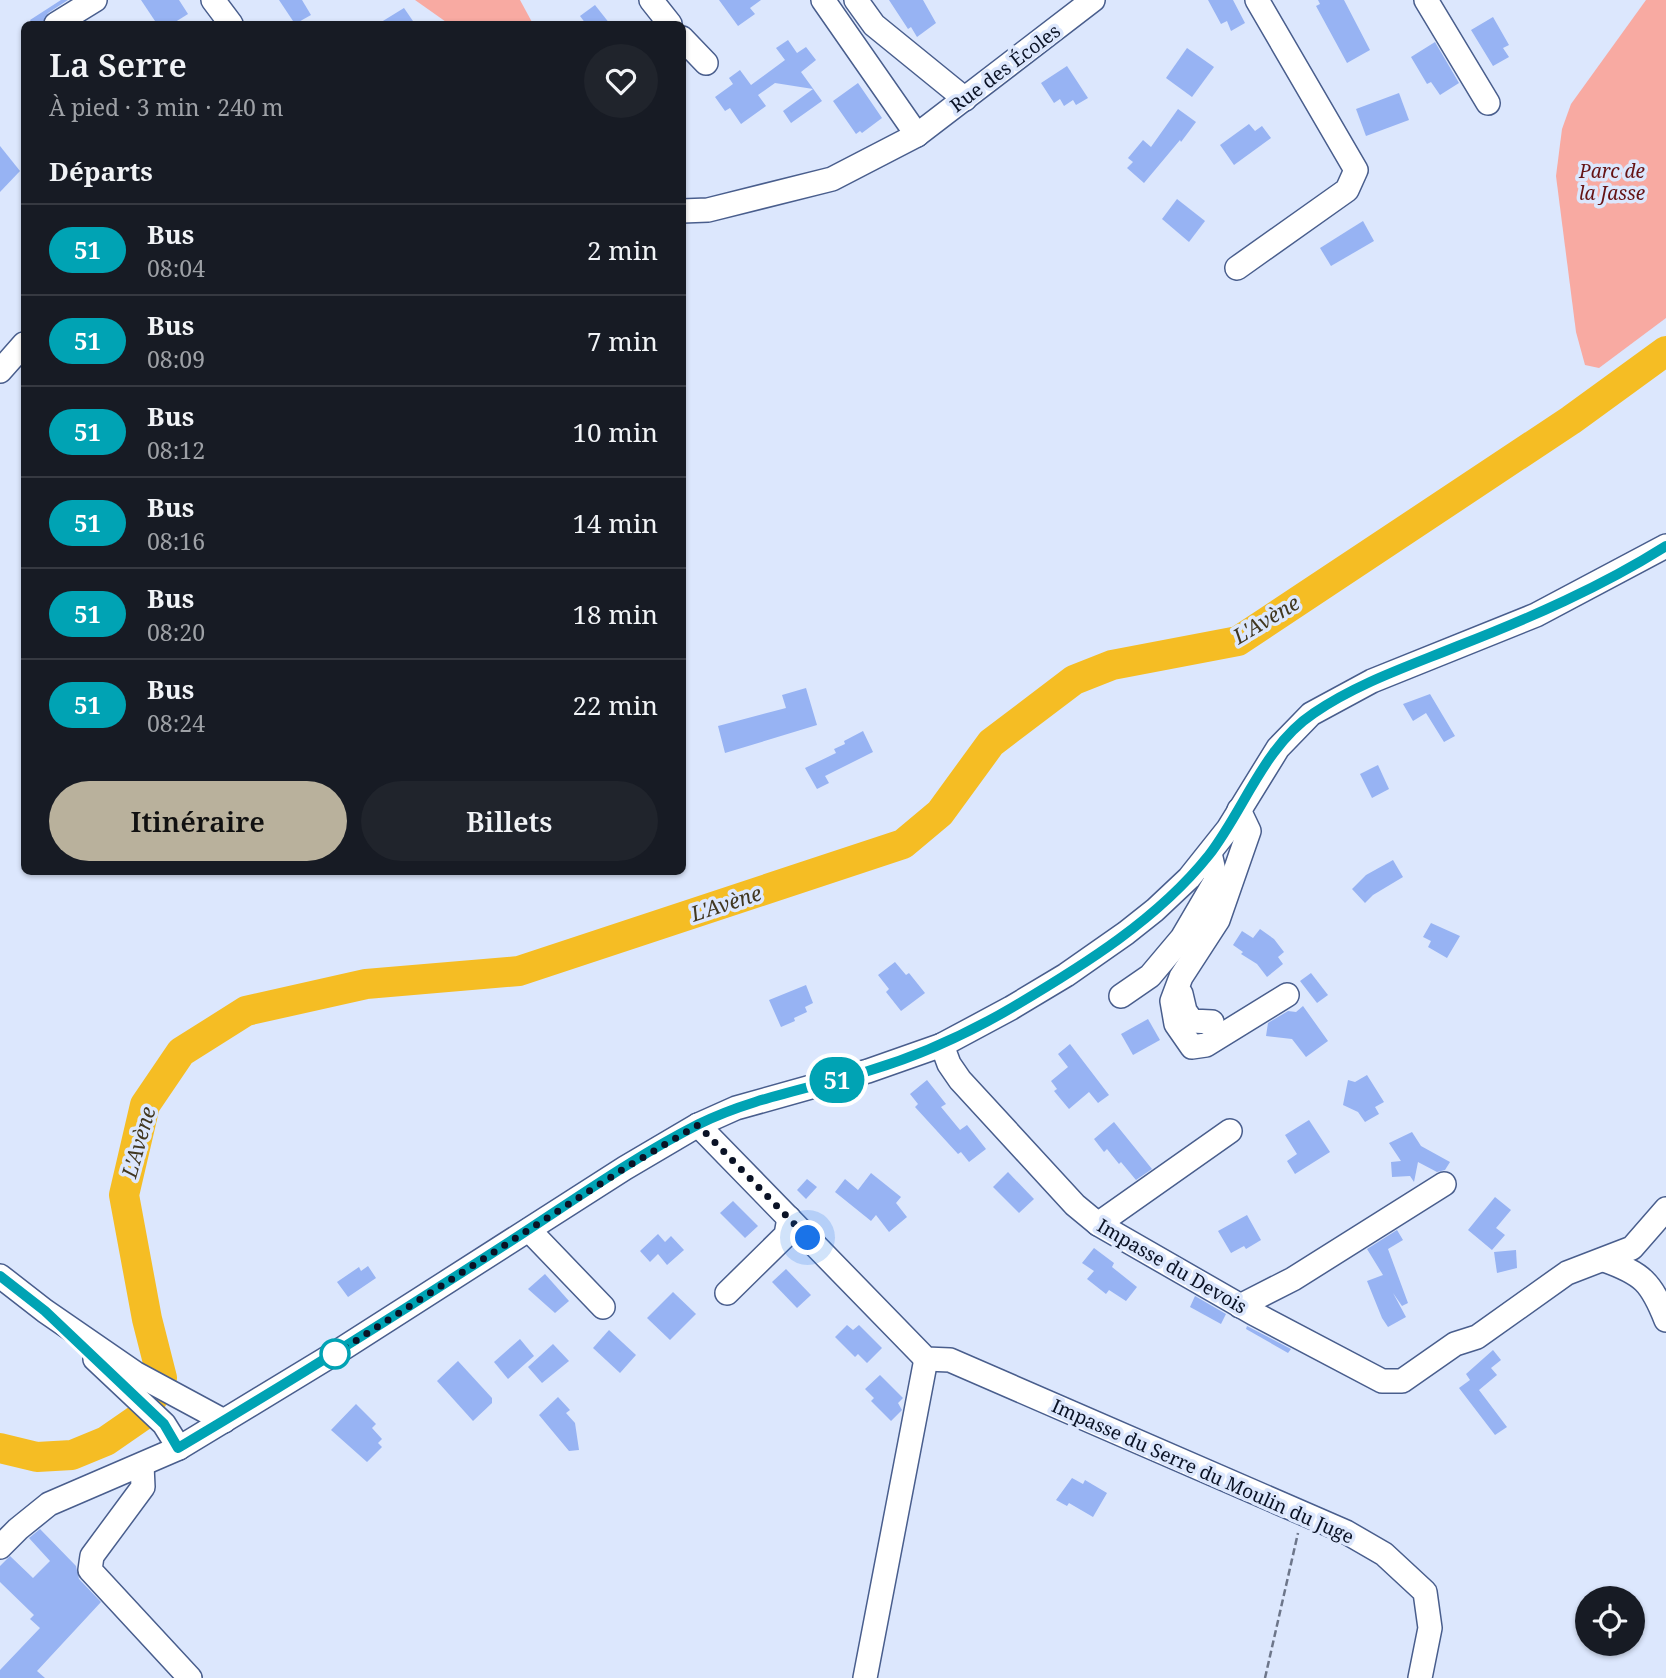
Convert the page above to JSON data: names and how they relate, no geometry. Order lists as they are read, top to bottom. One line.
{"streets":{"street":["Rue des Écoles","Impasse du Devois","Impasse du Serre du Moulin du Juge"]},"water":["L'Avène"],"parks":["Parc de la Jasse"],"lines":["bus line 51"],"page":{"on_map":"51","heading":[["La Serre","À pied · 3 min · 240 m"],"Départs"],"list":[{"mark":"51","name":"Bus","note":"08:04","value":"2 min"},{"mark":"51","name":"Bus","note":"08:09","value":"7 min"},{"mark":"51","name":"Bus","note":"08:12","value":"10 min"},{"mark":"51","name":"Bus","note":"08:16","value":"14 min"},{"mark":"51","name":"Bus","note":"08:20","value":"18 min"},{"mark":"51","name":"Bus","note":"08:24","value":"22 min"}],"buttons":["Itinéraire","Billets"]}}
